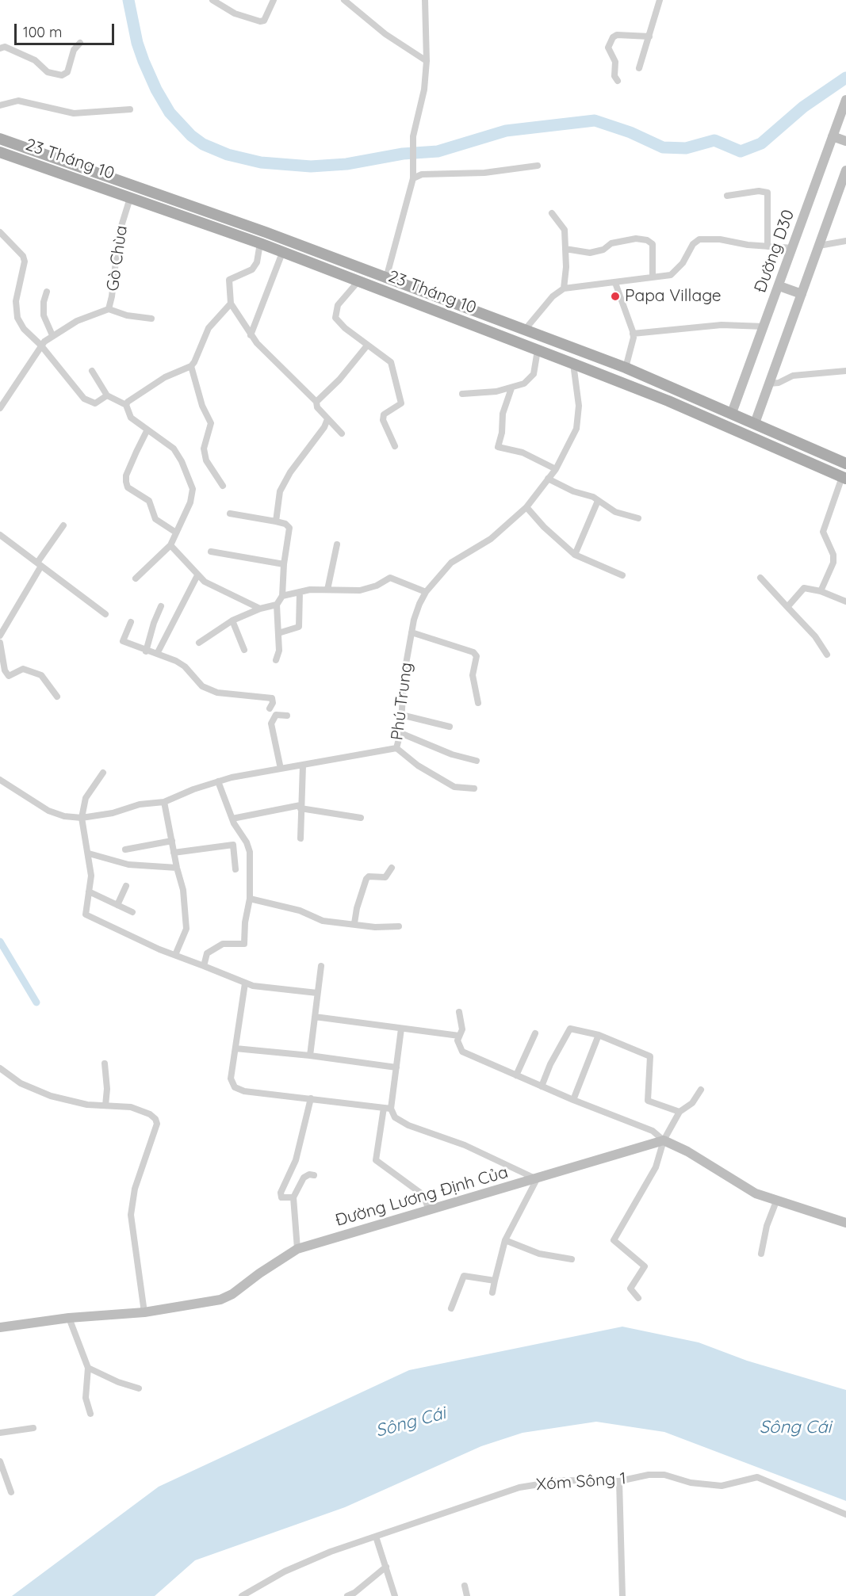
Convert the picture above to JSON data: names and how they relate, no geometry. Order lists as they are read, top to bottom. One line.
{"streets":{"main road":["23 Tháng 10"],"street":["Đường D30","Gò Chùa","Phú Trung","Đường Lương Định Của","Xóm Sông 1"]},"crossings":[["23 Tháng 10","Đường D30"],["23 Tháng 10","Gò Chùa"],["23 Tháng 10","Phú Trung"]],"water":["Sông Cái"],"places":["Papa Village"],"scale_bar":"100 m"}
